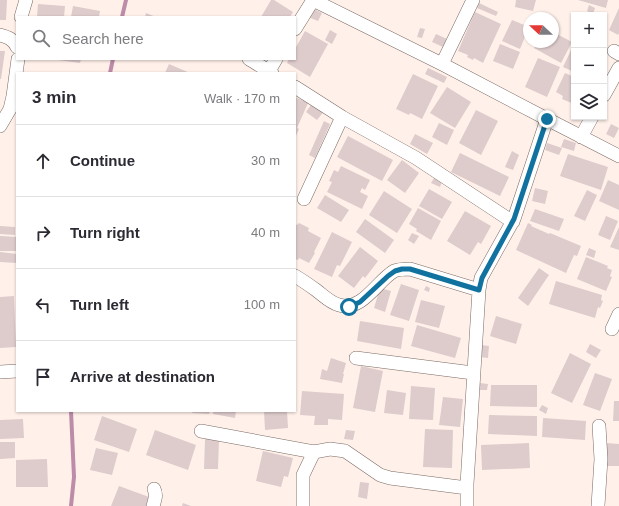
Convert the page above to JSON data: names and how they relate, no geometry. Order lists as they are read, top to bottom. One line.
{"north":"left","page":{"map_buttons":["+","−"],"search":"Search here","heading":["3 min","Walk · 170 m"],"list":[["Continue","30 m"],["Turn right","40 m"],["Turn left","100 m"],"Arrive at destination"]}}
